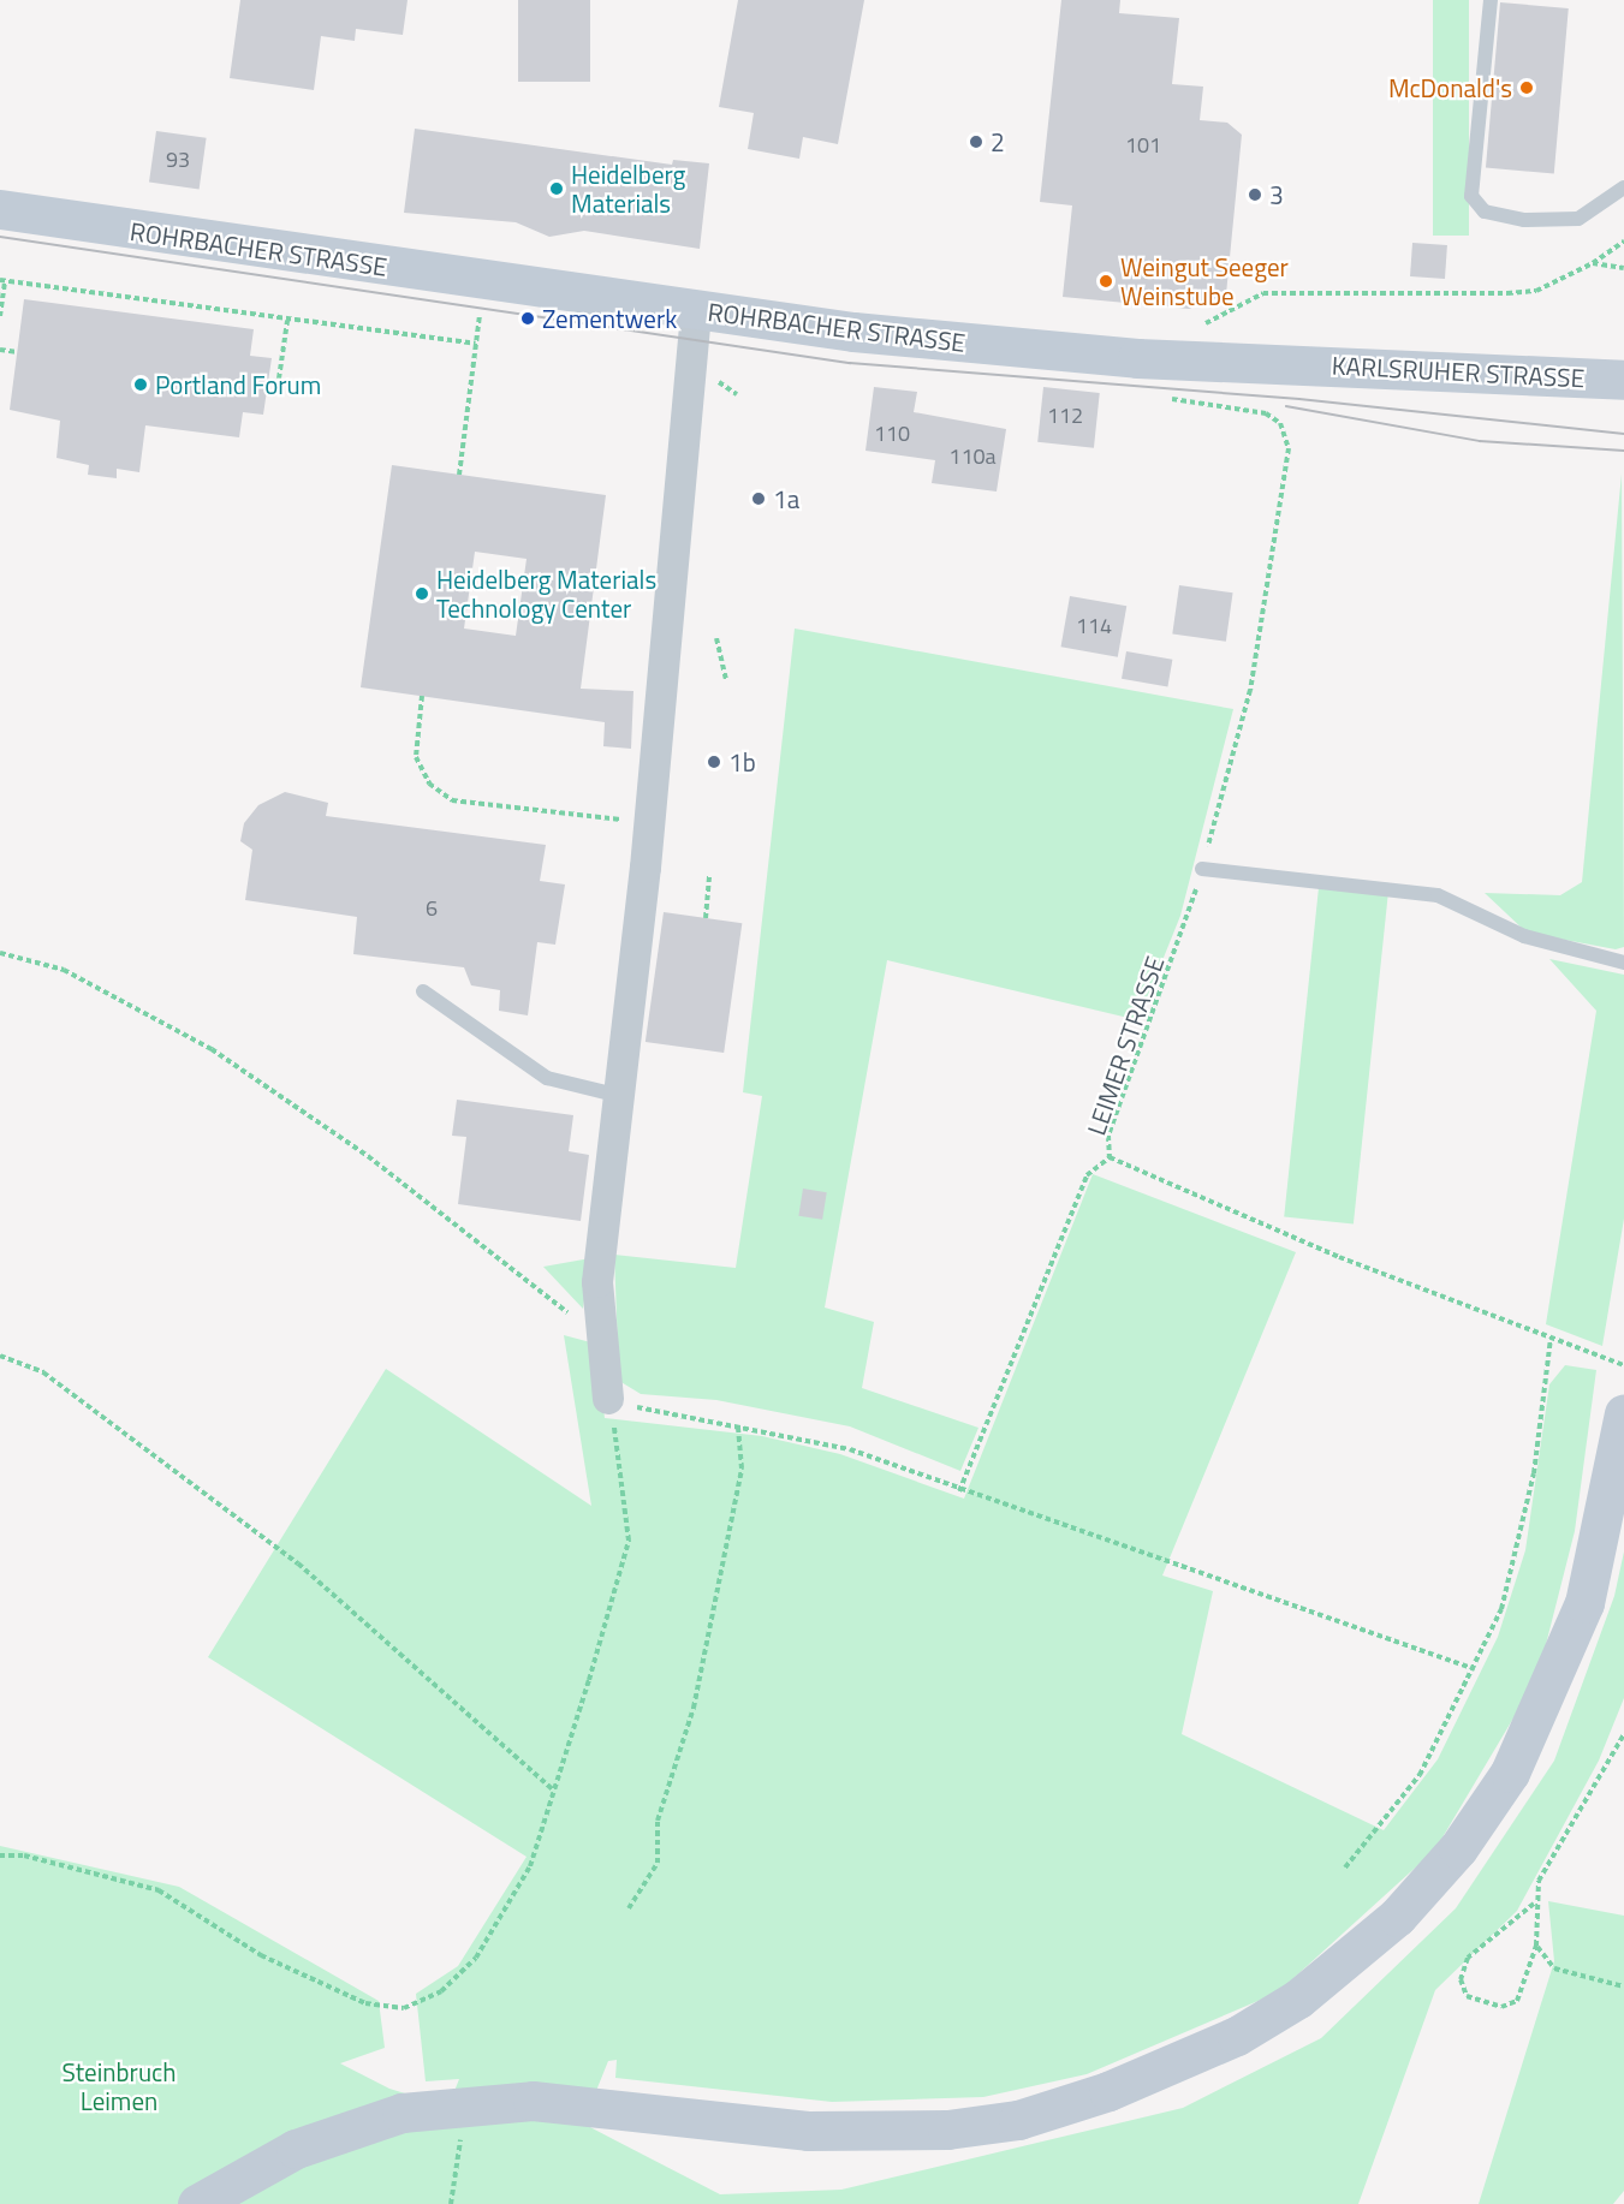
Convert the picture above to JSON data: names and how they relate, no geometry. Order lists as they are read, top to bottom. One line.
{"streets":{"main road":["ROHRBACHER STRASSE","KARLSRUHER STRASSE"],"path":["LEIMER STRASSE"]},"crossings":[["ROHRBACHER STRASSE","KARLSRUHER STRASSE"]],"parks":["Steinbruch Leimen"],"places":["McDonald's","2","Heidelberg Materials","3","Weingut Seeger Weinstube","Zementwerk","Portland Forum","1a","Heidelberg Materials Technology Center","1b"],"house_numbers":["101","93","112","110","110a","114","6"]}
